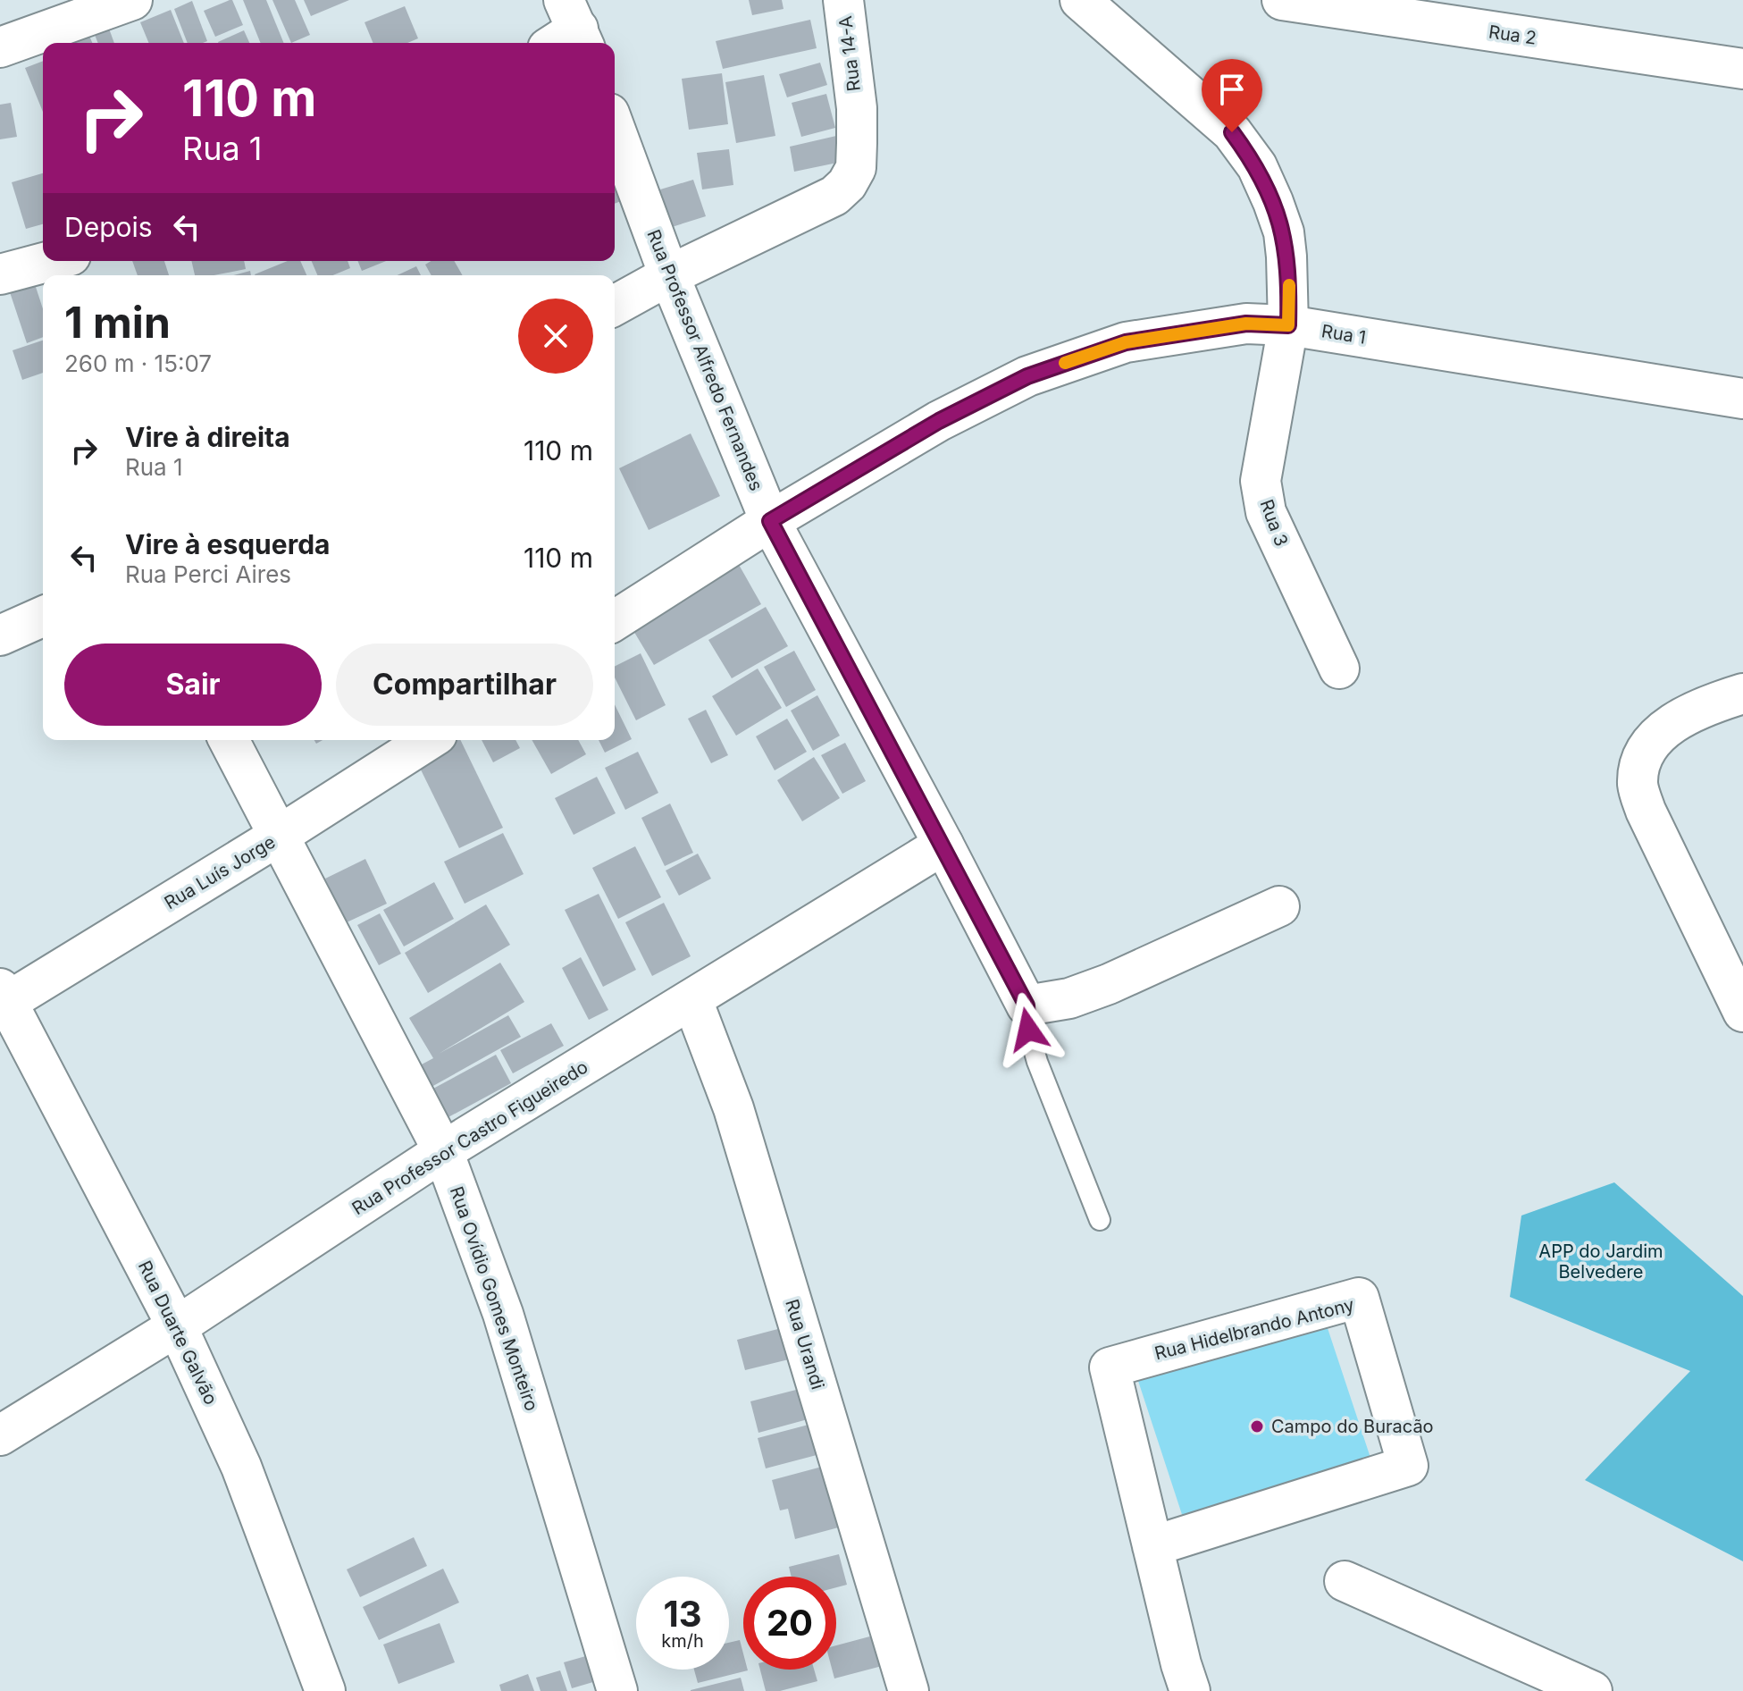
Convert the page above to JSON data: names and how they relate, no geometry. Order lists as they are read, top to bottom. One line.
{"streets":{"street":["Rua 2","Rua 14-A","Rua 1","Rua Professor Alfredo Fernandes","Rua 3","Rua Luís Jorge","Rua Professor Castro Figueiredo","Rua Ovídio Gomes Monteiro","Rua Hidelbrando Antony","Rua Duarte Galvão","Rua Urandi"]},"crossings":[["Rua 14-A","Rua Professor Alfredo Fernandes"],["Rua 1","Rua Professor Alfredo Fernandes"],["Rua 1","Rua 3"],["Rua Professor Alfredo Fernandes","Rua Professor Castro Figueiredo"],["Rua Luís Jorge","Rua Ovídio Gomes Monteiro"],["Rua Luís Jorge","Rua Duarte Galvão"],["Rua Professor Castro Figueiredo","Rua Ovídio Gomes Monteiro"],["Rua Professor Castro Figueiredo","Rua Duarte Galvão"],["Rua Professor Castro Figueiredo","Rua Urandi"]],"parks":["APP do Jardim Belvedere"],"places":["Campo do Buracão"],"page":{"turn":["110 m","Rua 1"],"then":"Depois","heading":["1 min","260 m · 15:07"],"list":[{"name":"Vire à direita","note":"Rua 1","value":"110 m"},{"name":"Vire à esquerda","note":"Rua Perci Aires","value":"110 m"}],"buttons":["Sair","Compartilhar"],"speed":"13 km/h","limit":"20"}}
